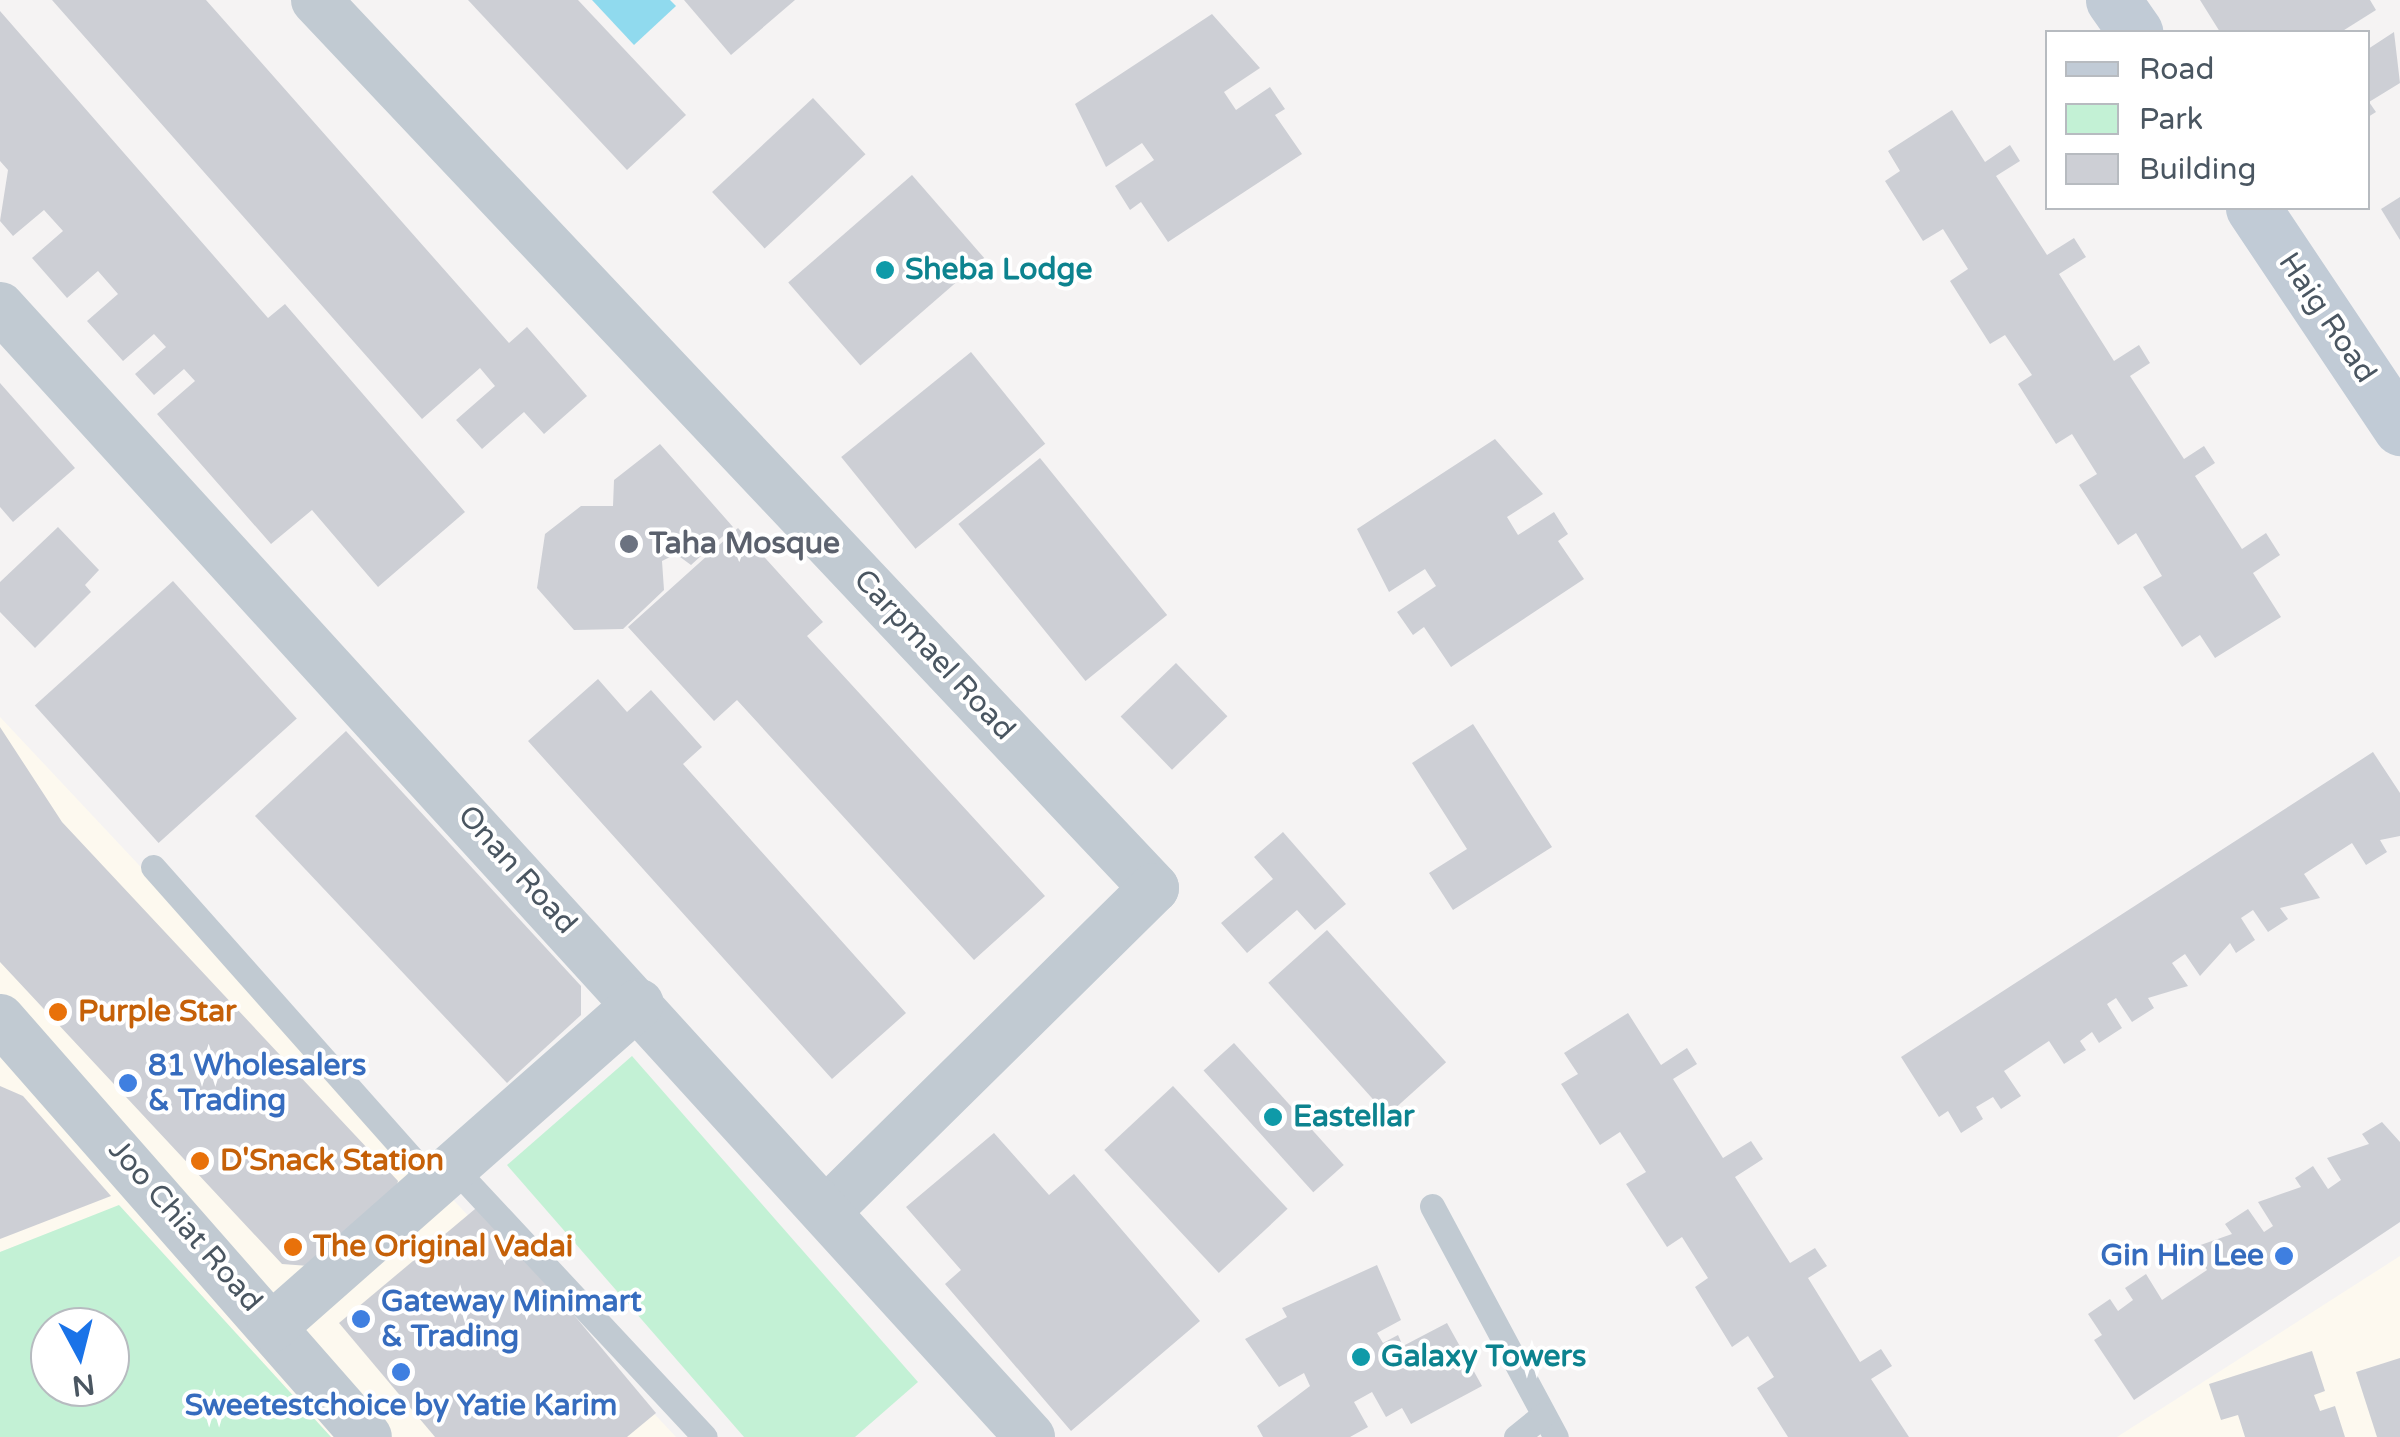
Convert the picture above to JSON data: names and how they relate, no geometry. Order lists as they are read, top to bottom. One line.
{"streets":{"street":["Haig Road","Carpmael Road","Onan Road","Joo Chiat Road"]},"crossings":[["Carpmael Road","Onan Road"]],"places":["Sheba Lodge","Taha Mosque","Purple Star","81 Wholesalers & Trading","Eastellar","D'Snack Station","The Original Vadai","Gin Hin Lee","Gateway Minimart & Trading","Galaxy Towers","Sweetestchoice by Yatie Karim"],"legend":["Road","Park","Building"],"north":"bottom"}
